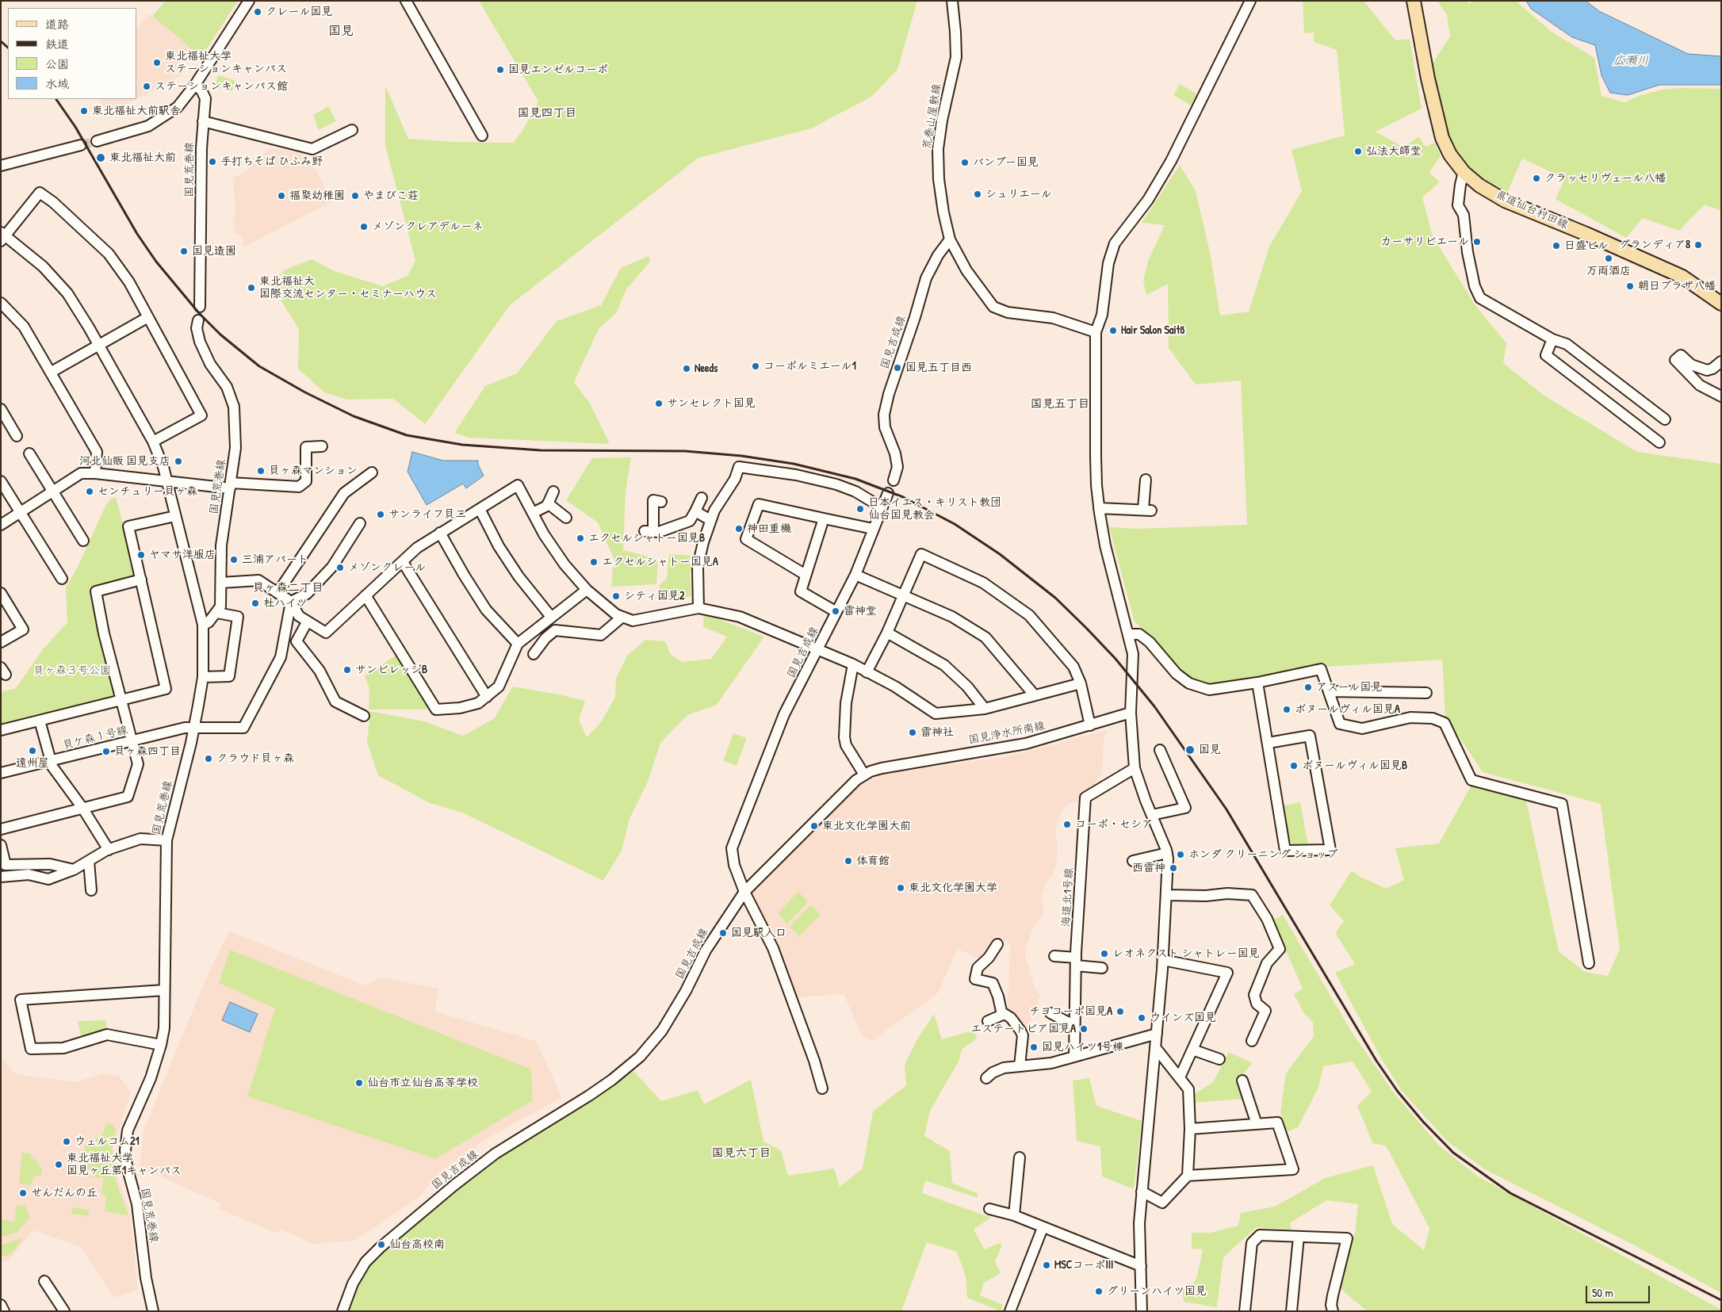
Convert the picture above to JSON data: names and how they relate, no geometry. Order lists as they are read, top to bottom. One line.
{"streets":{"main road":["県道仙台村田線"],"street":["荒巻山屋敷線","国見荒巻線","国見吉成線","国見浄水所南線","貝ケ森１号線","海道北1号線"]},"crossings":[["荒巻山屋敷線","国見吉成線"],["国見荒巻線","貝ケ森１号線"],["国見吉成線","国見浄水所南線"]],"districts":["国見","国見四丁目","国見五丁目","貝ヶ森二丁目","国見六丁目"],"water":["広瀬川"],"parks":["貝ヶ森３号公園"],"places":["クレール国見","東北福祉大学 ステーションキャンパス","国見エンゼルコーポ","ステーションキャンパス館","東北福祉大前駅舎","弘法大師堂","東北福祉大前","手打ちそば ひふみ野","バンブー国見","クラッセリヴェール八幡","シュリエール","福聚幼稚園","やまびこ荘","メゾンクレアデルーネ","カーサリビエール","グランディア8","日盛ビル","国見造園","万両酒店","朝日プラザ八幡","東北福祉大 国際交流センター・セミナーハウス","Hair Salon Saitō","コーポルミエール1","国見五丁目西","Needs","サンセレクト国見","河北仙販 国見支店","貝ヶ森マンション","センチュリー貝ヶ森","日本イエス・キリスト教団 仙台国見教会","サンライフ貝二","神田重機","エクセルシャトー国見B","ヤマサ洋服店","三浦アパート","エクセルシャトー国見A","メゾンクレール","シティ国見2","杜ハイツ","雷神堂","サンビレッジB","アスール国見","ボヌールヴィル国見A","雷神社","国見","遠州屋","貝ヶ森四丁目","クラウド貝ヶ森","ボヌールヴィル国見B","コーポ・セシア","東北文化学園大前","ホンダ クリーニング ショップ","体育館","西雷神","東北文化学園大学","国見駅入口","レオネクスト シャトレー国見","チヨコーポ国見A","ウインズ国見","エステートピア国見A","国見ハイツ1号棟","仙台市立仙台高等学校","ウェルコム21","東北福祉大学 国見ヶ丘第1キャンパス","せんだんの丘","仙台高校南","MSCコーポIII","グリーンハイツ国見"],"legend":["道路","鉄道","公園","水域"],"scale_bar":"50 m"}
